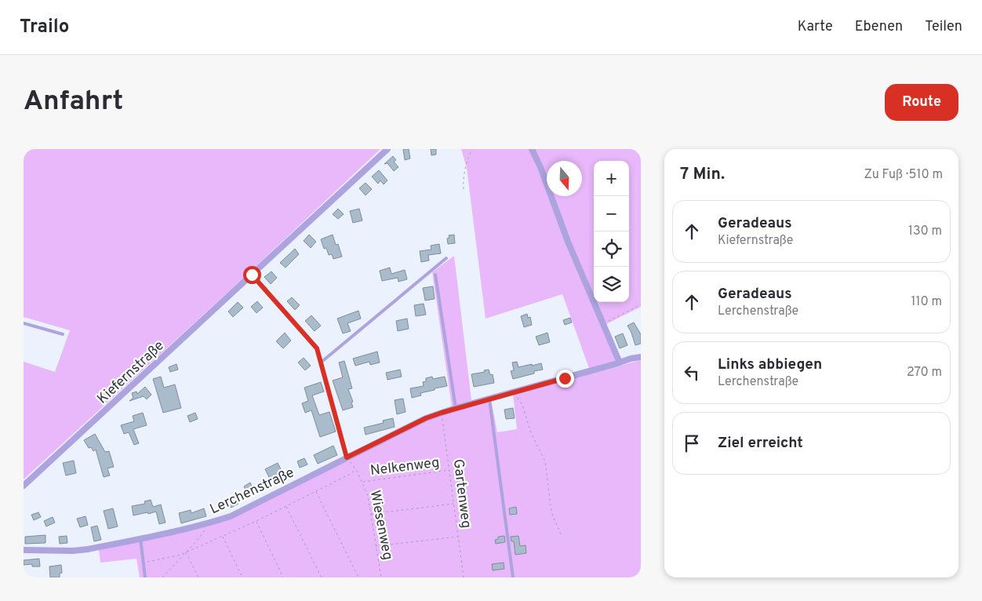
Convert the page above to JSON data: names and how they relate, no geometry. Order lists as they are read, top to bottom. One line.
{"streets":{"street":["Kiefernstraße","Lerchenstraße"],"path":["Nelkenweg","Gartenweg","Wiesenweg"]},"crossings":[["Nelkenweg","Gartenweg"],["Nelkenweg","Wiesenweg"],["Lerchenstraße","Gartenweg"],["Lerchenstraße","Wiesenweg"]],"north":"bottom","page":{"header":"Trailo","nav":["Karte","Ebenen","Teilen"],"buttons":"Route","title":"Anfahrt","heading":["7 Min.","Zu Fuß · 510 m"],"map_buttons":["+","−"],"list":[["Geradeaus","Kiefernstraße","130 m"],["Geradeaus","Lerchenstraße","110 m"],["Links abbiegen","Lerchenstraße","270 m"],"Ziel erreicht"]}}
